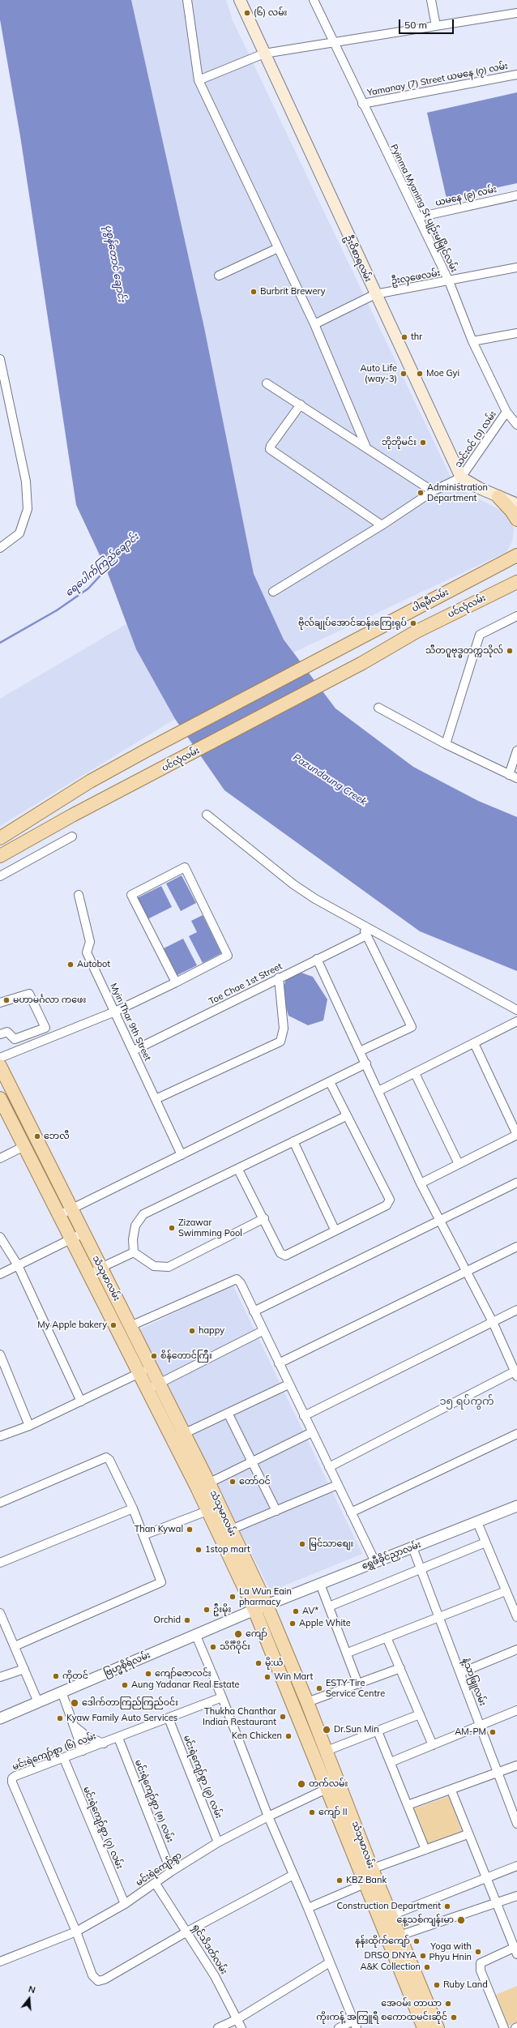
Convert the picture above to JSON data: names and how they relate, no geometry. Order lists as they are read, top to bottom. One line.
{"streets":{"main road":["ဦးဝိစာရလမ်း","ပါရမီလမ်း","ပင်လုံလမ်း","သံသုမာလမ်း"],"street":["Yamanay (7) Street ယမနေ (၇) လမ်း","ယမနေ (၉) လမ်း","Pyinma Myaning St ပျဉ်းမမြိုင်လမ်း","ဦးလှဖေလမ်း","သင်းဝင် (၁) လမ်း","Toe Chae 1st Street","Myin Thar 9th Street","ရွှေဖီခိုင်ညှာလမ်း","ဗြဟ္မစိုရ်လမ်း","နံ့သာဖြူလမ်း","မင်းရဲကျော်စွာ (၆) လမ်း","မင်းရဲကျော်စွာ (၉) လမ်း","မင်းရဲကျော်စွာ (၈) လမ်း","မင်းရဲကျော်စွာ (၇) လမ်း","မင်းရဲကျော်စွာ","ရှင်သိဒတ်လမ်း"]},"crossings":[["Yamanay (7) Street ယမနေ (၇) လမ်း","Pyinma Myaning St ပျဉ်းမမြိုင်လမ်း"],["ယမနေ (၉) လမ်း","Pyinma Myaning St ပျဉ်းမမြိုင်လမ်း"],["Pyinma Myaning St ပျဉ်းမမြိုင်လမ်း","ဦးလှဖေလမ်း"],["Pyinma Myaning St ပျဉ်းမမြိုင်လမ်း","သင်းဝင် (၁) လမ်း"],["ဦးဝိစာရလမ်း","ဦးလှဖေလမ်း"],["ဦးဝိစာရလမ်း","သင်းဝင် (၁) လမ်း"],["Toe Chae 1st Street","Myin Thar 9th Street"],["သံသုမာလမ်း","ရွှေဖီခိုင်ညှာလမ်း"],["သံသုမာလမ်း","ဗြဟ္မစိုရ်လမ်း"],["သံသုမာလမ်း","မင်းရဲကျော်စွာ"],["ရွှေဖီခိုင်ညှာလမ်း","ဗြဟ္မစိုရ်လမ်း"],["ရွှေဖီခိုင်ညှာလမ်း","နံ့သာဖြူလမ်း"],["မင်းရဲကျော်စွာ (၆) လမ်း","မင်းရဲကျော်စွာ (၉) လမ်း"],["မင်းရဲကျော်စွာ (၆) လမ်း","မင်းရဲကျော်စွာ (၈) လမ်း"],["မင်းရဲကျော်စွာ (၆) လမ်း","မင်းရဲကျော်စွာ (၇) လမ်း"],["မင်းရဲကျော်စွာ (၆) လမ်း","မင်းရဲကျော်စွာ"],["မင်းရဲကျော်စွာ (၉) လမ်း","မင်းရဲကျော်စွာ"],["မင်းရဲကျော်စွာ (၈) လမ်း","မင်းရဲကျော်စွာ"],["မင်းရဲကျော်စွာ (၇) လမ်း","မင်းရဲကျော်စွာ"],["မင်းရဲကျော်စွာ","ရှင်သိဒတ်လမ်း"]],"districts":["၁၅ ရပ်ကွက်"],"water":["ပုစွန်တောင် ချောင်း","ရေပေါက်ကြည်ချောင်း","Pazundaung Creek"],"places":["(၆) လမ်း","Burbrit Brewery","thr","Auto Life (way-3)","Moe Gyi","ဘိုဘိုမင်း","Administration Department","ဗိုလ်ချုပ်အောင်ဆန်းကြေးရုပ်","သီတဂူဗုဒ္ဓတက္ကသိုလ်","Autobot","မဟာမင်္ဂလာ ကဖေး","ဘေလီ","Zizawar Swimming Pool","My Apple bakery","happy","စိန်တောင်ကြီး","တော်ဝင်","Than Kywal","မြင်သာစျေး","1stop mart","La Wun Eain pharmacy","ဦးမိုး","AV*","Orchid","Apple White","ကျော်","သိင်္ဂီဝိုင်း","မို:ယံ","ကျော်ဇောလင်း","ကိုတင်","Win Mart","Aung Yadanar Real Estate","ESTY Tire Service Centre","ဒေါက်တာကြည်ကြည်ဝင်း","Thukha Chanthar Indian Restaurant","Kyaw Family Auto Services","Dr.Sun Min","AM-PM","Ken Chicken","တက်လမ်း","ကျော် II","KBZ Bank","Construction Department","နေ့သစ်ကျန်းမာ","နန်းထိုက်ကျော်","Yoga with Phyu Hnin","DRSO DNYA","A&K Collection","Ruby Land","အေဝမ်း တာယာ","ကိုးကန့် အကြူရီ စကောထမင်းဆိုင်"],"scale_bar":"50 m","north":"top"}
